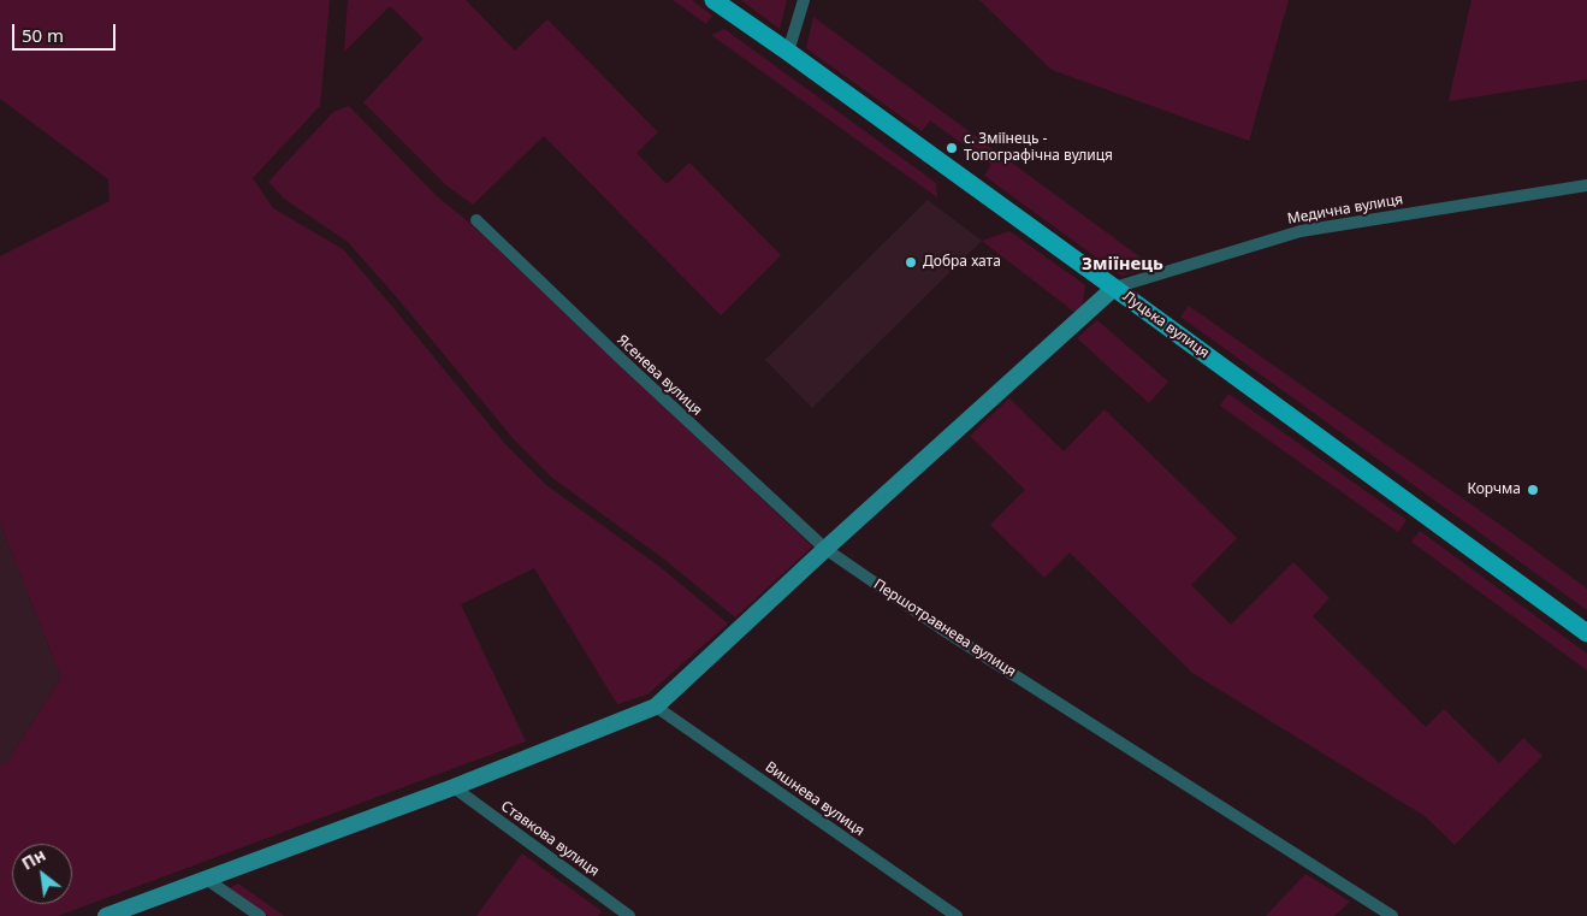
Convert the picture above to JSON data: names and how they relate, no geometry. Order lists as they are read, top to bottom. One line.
{"streets":{"main road":["Луцька вулиця"],"street":["Медична вулиця","Ясенева вулиця","Першотравнева вулиця","Вишнева вулиця","Ставкова вулиця"]},"crossings":[["Медична вулиця","Луцька вулиця"],["Ясенева вулиця","Першотравнева вулиця"]],"districts":["Зміїнець"],"places":["с. Зміїнець - Топографічна вулиця","Добра хата","Корчма"],"scale_bar":"50 m","north":"top left"}
